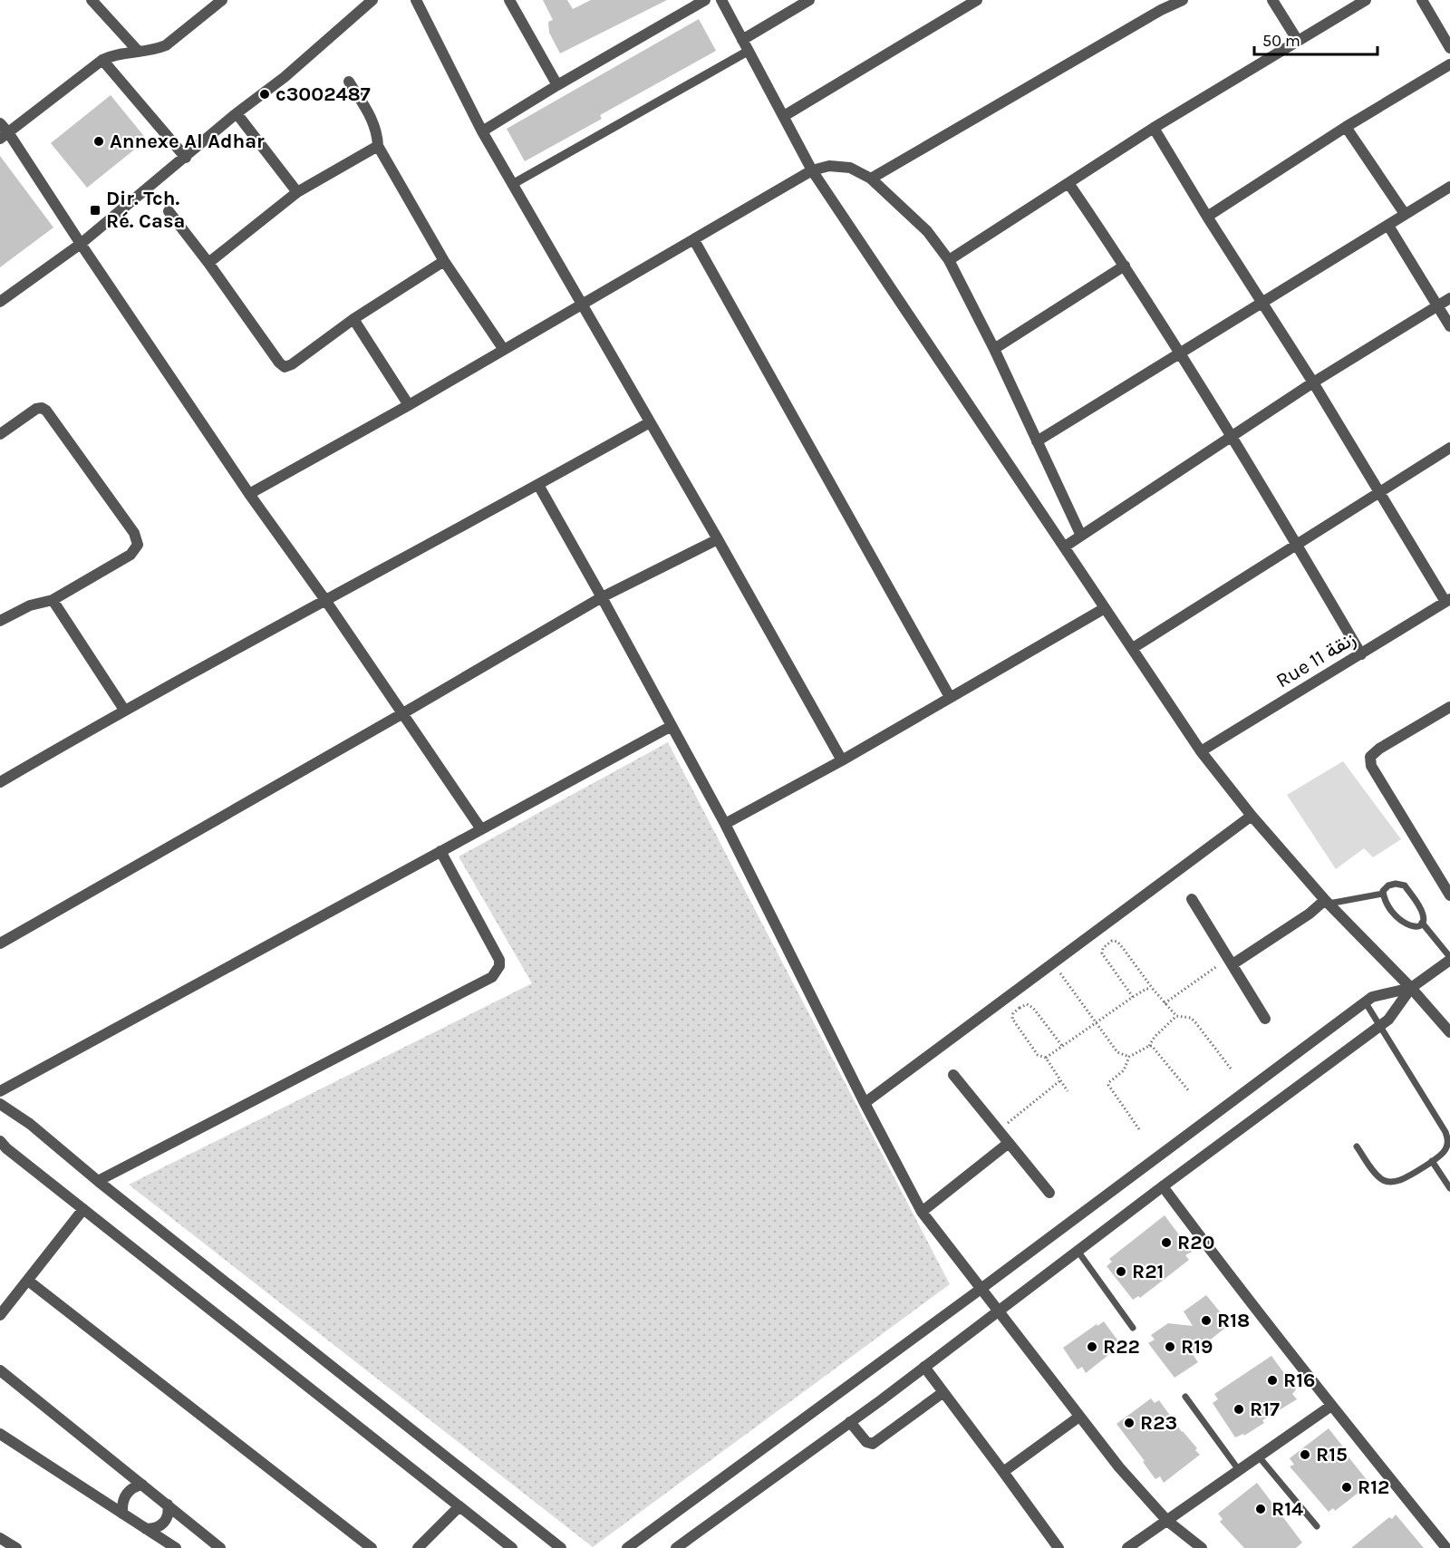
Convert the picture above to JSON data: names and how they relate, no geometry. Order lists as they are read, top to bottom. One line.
{"streets":{"street":["Rue 11 زنقة"]},"places":{"other":["c3002487","Annexe Al Adhar","R20","R21","R18","R22","R19","R16","R17","R23","R15","R12","R14"],"transit":["Dir. Tch. Ré. Casa"]},"scale_bar":"50 m"}
